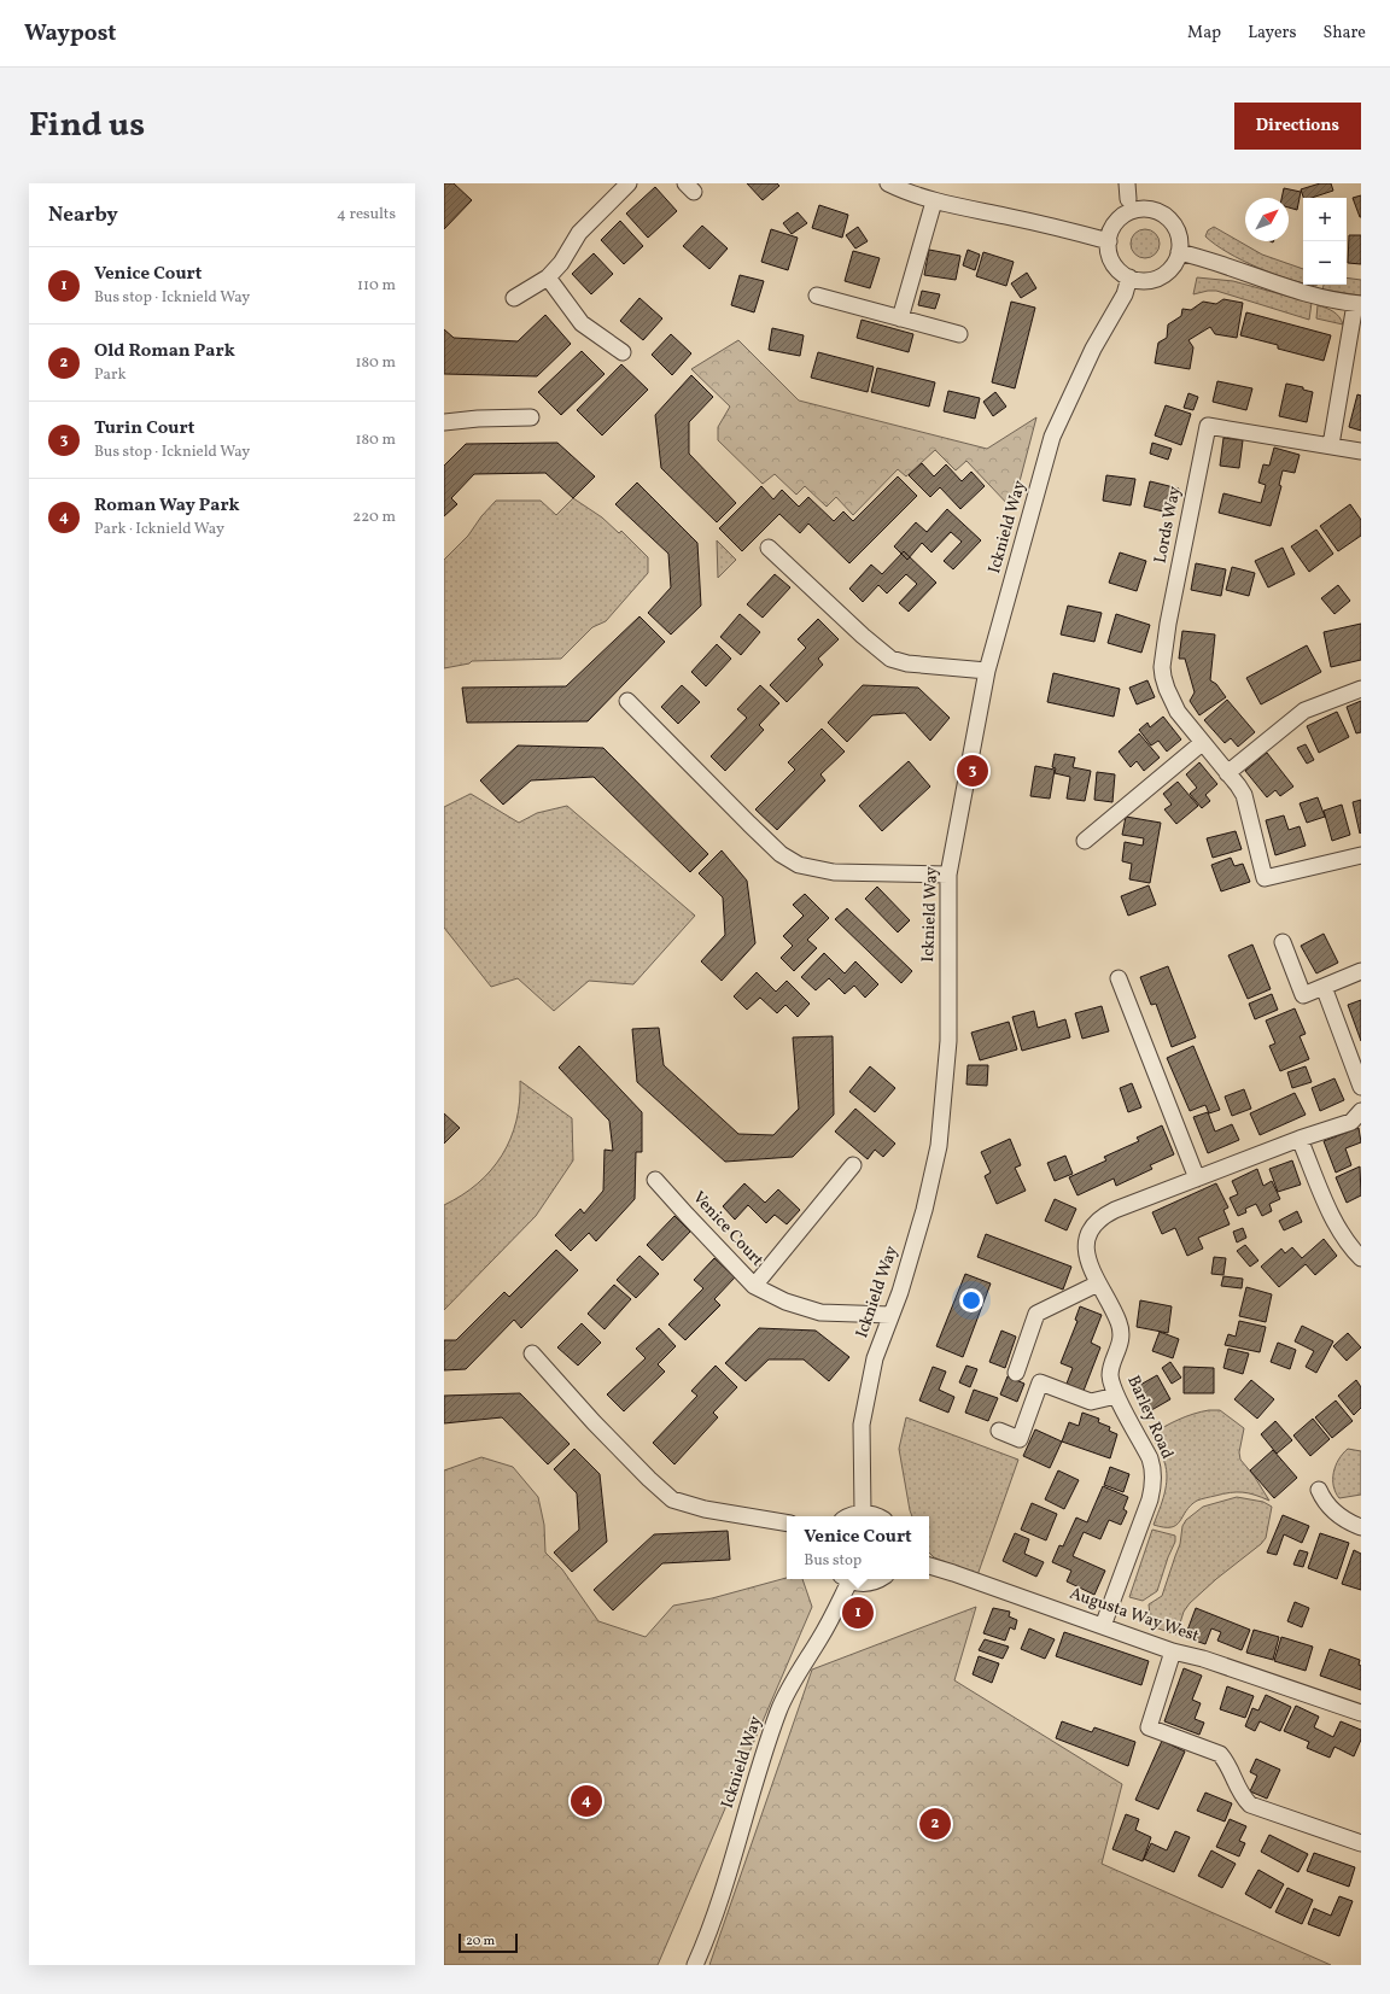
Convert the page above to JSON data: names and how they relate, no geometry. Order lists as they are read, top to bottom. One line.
{"streets":{"street":["Lords Way","Icknield Way","Venice Court","Barley Road","Augusta Way West"]},"crossings":[["Icknield Way","Venice Court"],["Barley Road","Augusta Way West"]],"scale_bar":"20 m","north":"top right","page":{"header":"Waypost","nav":["Map","Layers","Share"],"title":"Find us","buttons":"Directions","heading":["Nearby","4 results"],"map_buttons":["+","−"],"list":[{"mark":"1","name":"Venice Court","note":"Bus stop · Icknield Way","value":"110 m"},{"mark":"2","name":"Old Roman Park","note":"Park","value":"180 m"},{"mark":"3","name":"Turin Court","note":"Bus stop · Icknield Way","value":"180 m"},{"mark":"4","name":"Roman Way Park","note":"Park · Icknield Way","value":"220 m"}],"pins":["3","1","4","2"],"popup":["Venice Court","Bus stop"],"scale":"20 m"}}
